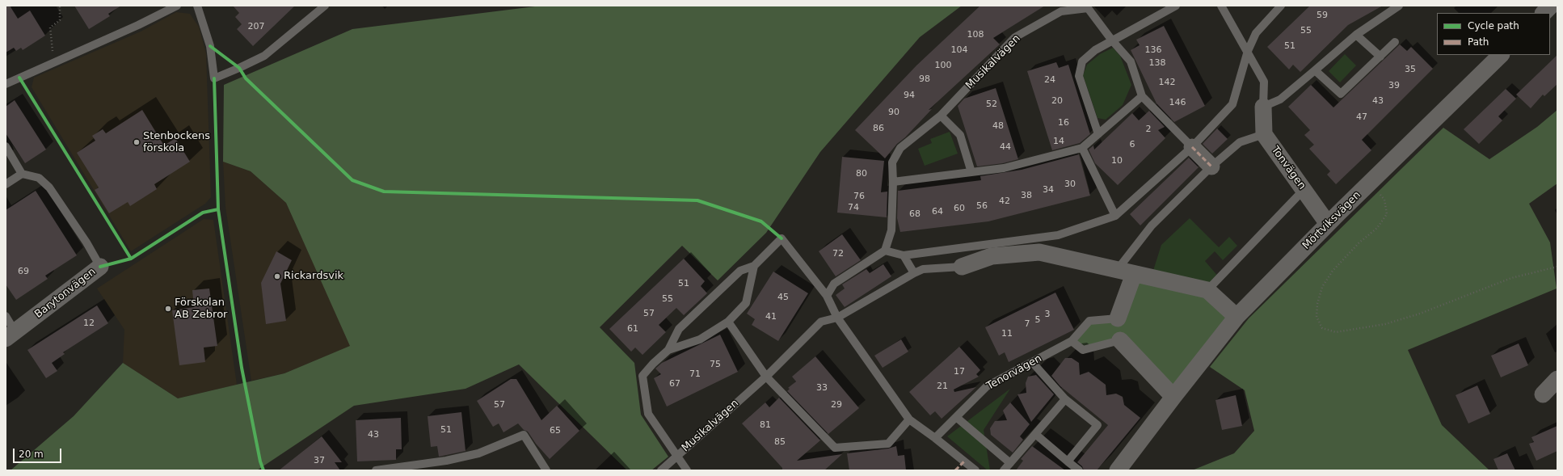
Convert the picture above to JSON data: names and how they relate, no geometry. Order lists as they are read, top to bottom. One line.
{"streets":{"street":["Musikalvägen","Tonvägen","Mörtviksvägen","Barytonvägen"],"lane":["Tenorvägen"]},"crossings":[["Musikalvägen","Tenorvägen"],["Tonvägen","Mörtviksvägen"]],"places":["Stenbockens förskola","Rickardsvik","Förskolan AB Zebror"],"house_numbers":["59","207","55","108","51","104","136","138","100","35","98","24","142","39","94","20","43","146","52","90","47","16","48","86","2","14","6","44","10","80","30","34","38","76","42","56","74","60","64","68","72","69","51","45","55","57","3","41","5","12","7","61","11","75","17","71","67","21","33","57","29","81","51","65","43","85","37"],"legend":["Cycle path","Path"],"scale_bar":"20 m"}
